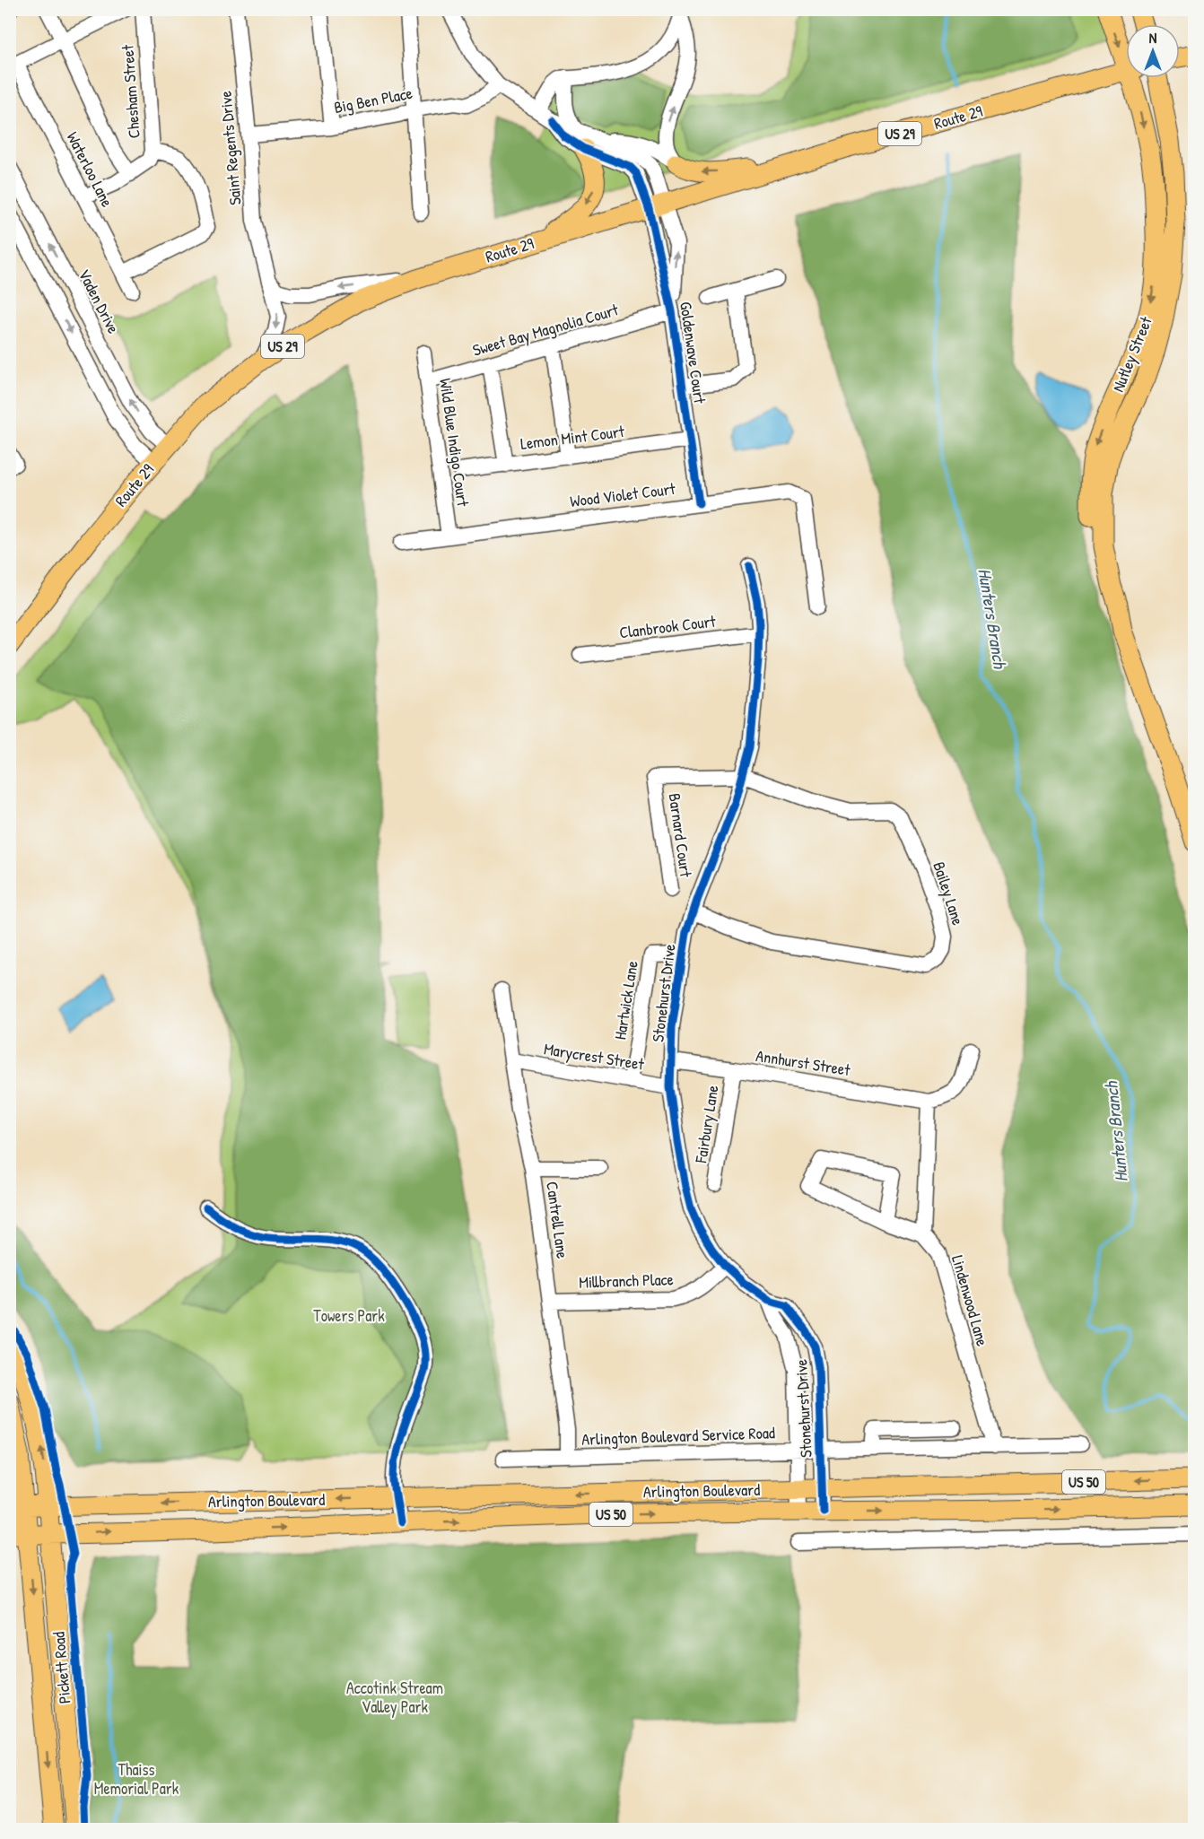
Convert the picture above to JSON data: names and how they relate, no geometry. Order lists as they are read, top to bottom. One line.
{"streets":{"main road":["Route 29","US 29","Nutley Street","US 50","Arlington Boulevard","Pickett Road"],"street":["Chesham Street","Big Ben Place","Saint Regents Drive","Waterloo Lane","Vaden Drive","Sweet Bay Magnolia Court","Goldenwave Court","Lemon Mint Court","Wild Blue Indigo Court","Wood Violet Court","Clanbrook Court","Barnard Court","Bailey Lane","Stonehurst Drive","Hartwick Lane","Marycrest Street","Annhurst Street","Fairbury Lane","Cantrell Lane","Millbranch Place","Lindenwood Lane","Arlington Boulevard Service Road"]},"crossings":[["Chesham Street","Waterloo Lane"],["Big Ben Place","Saint Regents Drive"],["Route 29","Saint Regents Drive"],["Route 29","Vaden Drive"],["Route 29","Goldenwave Court"],["Sweet Bay Magnolia Court","Goldenwave Court"],["Sweet Bay Magnolia Court","Wild Blue Indigo Court"],["Goldenwave Court","Lemon Mint Court"],["Goldenwave Court","Wood Violet Court"],["Wild Blue Indigo Court","Wood Violet Court"],["Clanbrook Court","Stonehurst Drive"],["Barnard Court","Bailey Lane"],["Barnard Court","Stonehurst Drive"],["Bailey Lane","Stonehurst Drive"],["Stonehurst Drive","Hartwick Lane"],["Stonehurst Drive","Marycrest Street"],["Stonehurst Drive","Annhurst Street"],["Stonehurst Drive","Millbranch Place"],["Stonehurst Drive","Arlington Boulevard Service Road"],["Stonehurst Drive","Arlington Boulevard"],["Hartwick Lane","Marycrest Street"],["Marycrest Street","Cantrell Lane"],["Annhurst Street","Fairbury Lane"],["Cantrell Lane","Millbranch Place"],["Cantrell Lane","Arlington Boulevard Service Road"],["Lindenwood Lane","Arlington Boulevard Service Road"],["US 50","Arlington Boulevard"],["US 50","Pickett Road"],["Arlington Boulevard","Pickett Road"]],"water":["Hunters Branch"],"parks":["Towers Park","Accotink Stream Valley Park","Thaiss Memorial Park"],"north":"top"}
